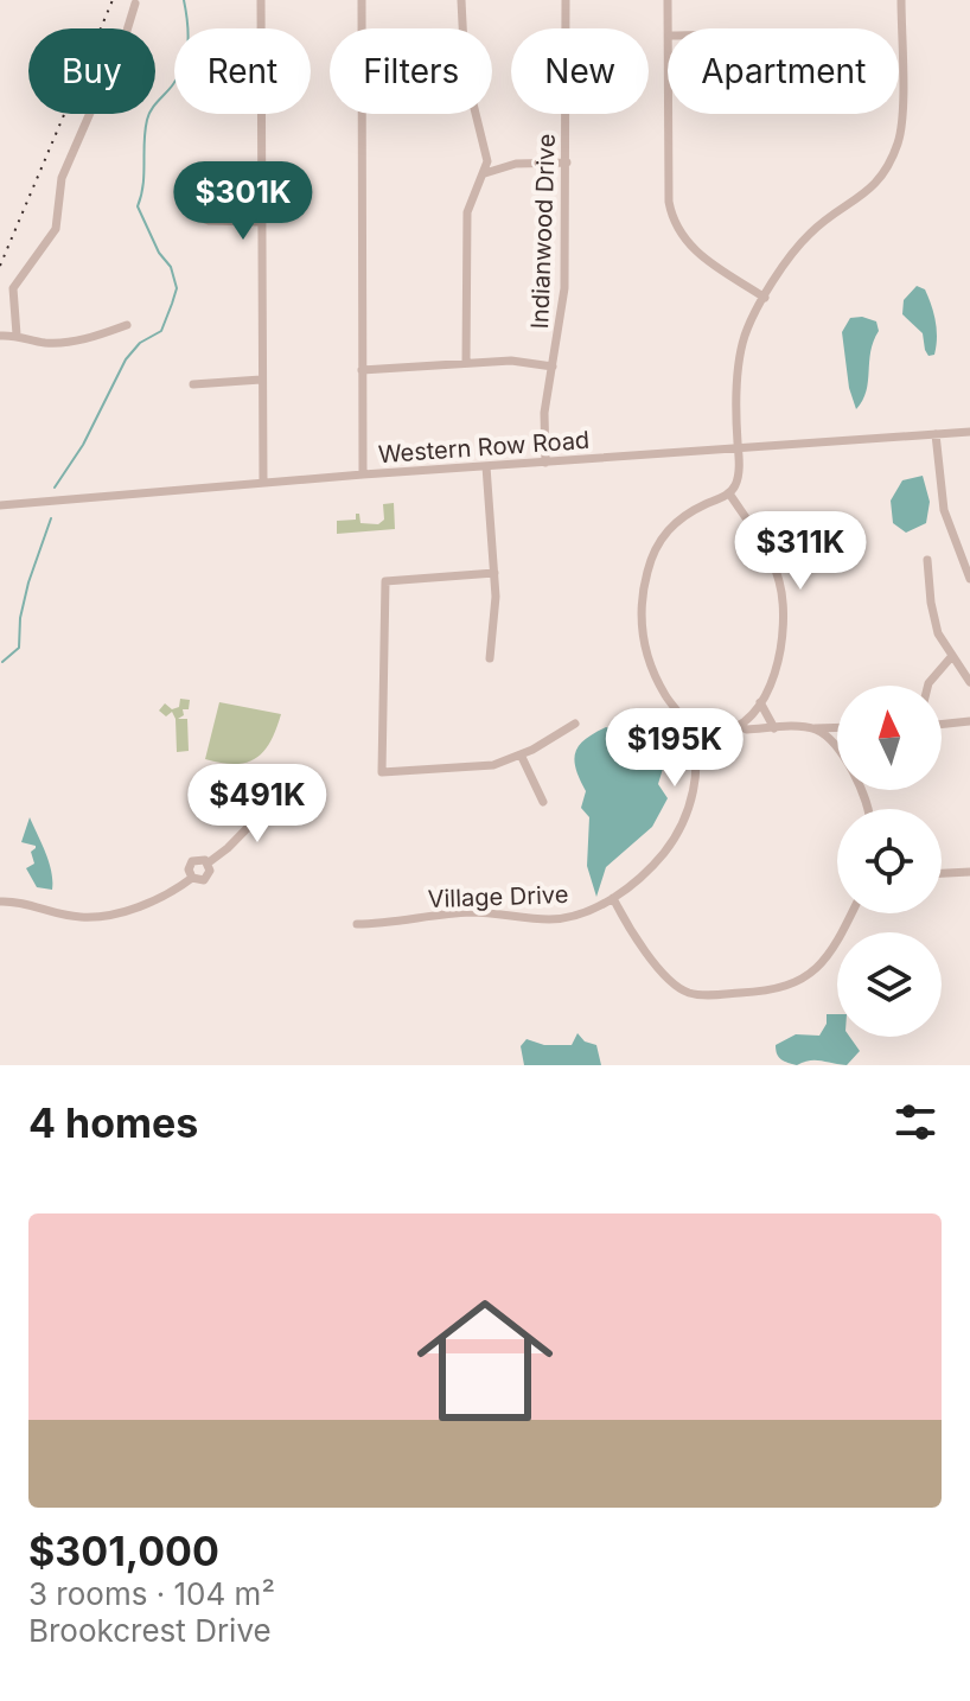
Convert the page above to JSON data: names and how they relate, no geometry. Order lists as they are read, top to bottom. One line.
{"streets":{"street":["Indianwood Drive","Western Row Road","Village Drive"]},"crossings":[["Indianwood Drive","Western Row Road"]],"north":"top","page":{"chip":["Buy","Rent","Filters","New","Apartment"],"price":["$301K","$311K","$195K","$491K"],"heading":"4 homes","list":[{"name":"$301,000","note":"3 rooms · 104 m² · Brookcrest Drive"}]}}
